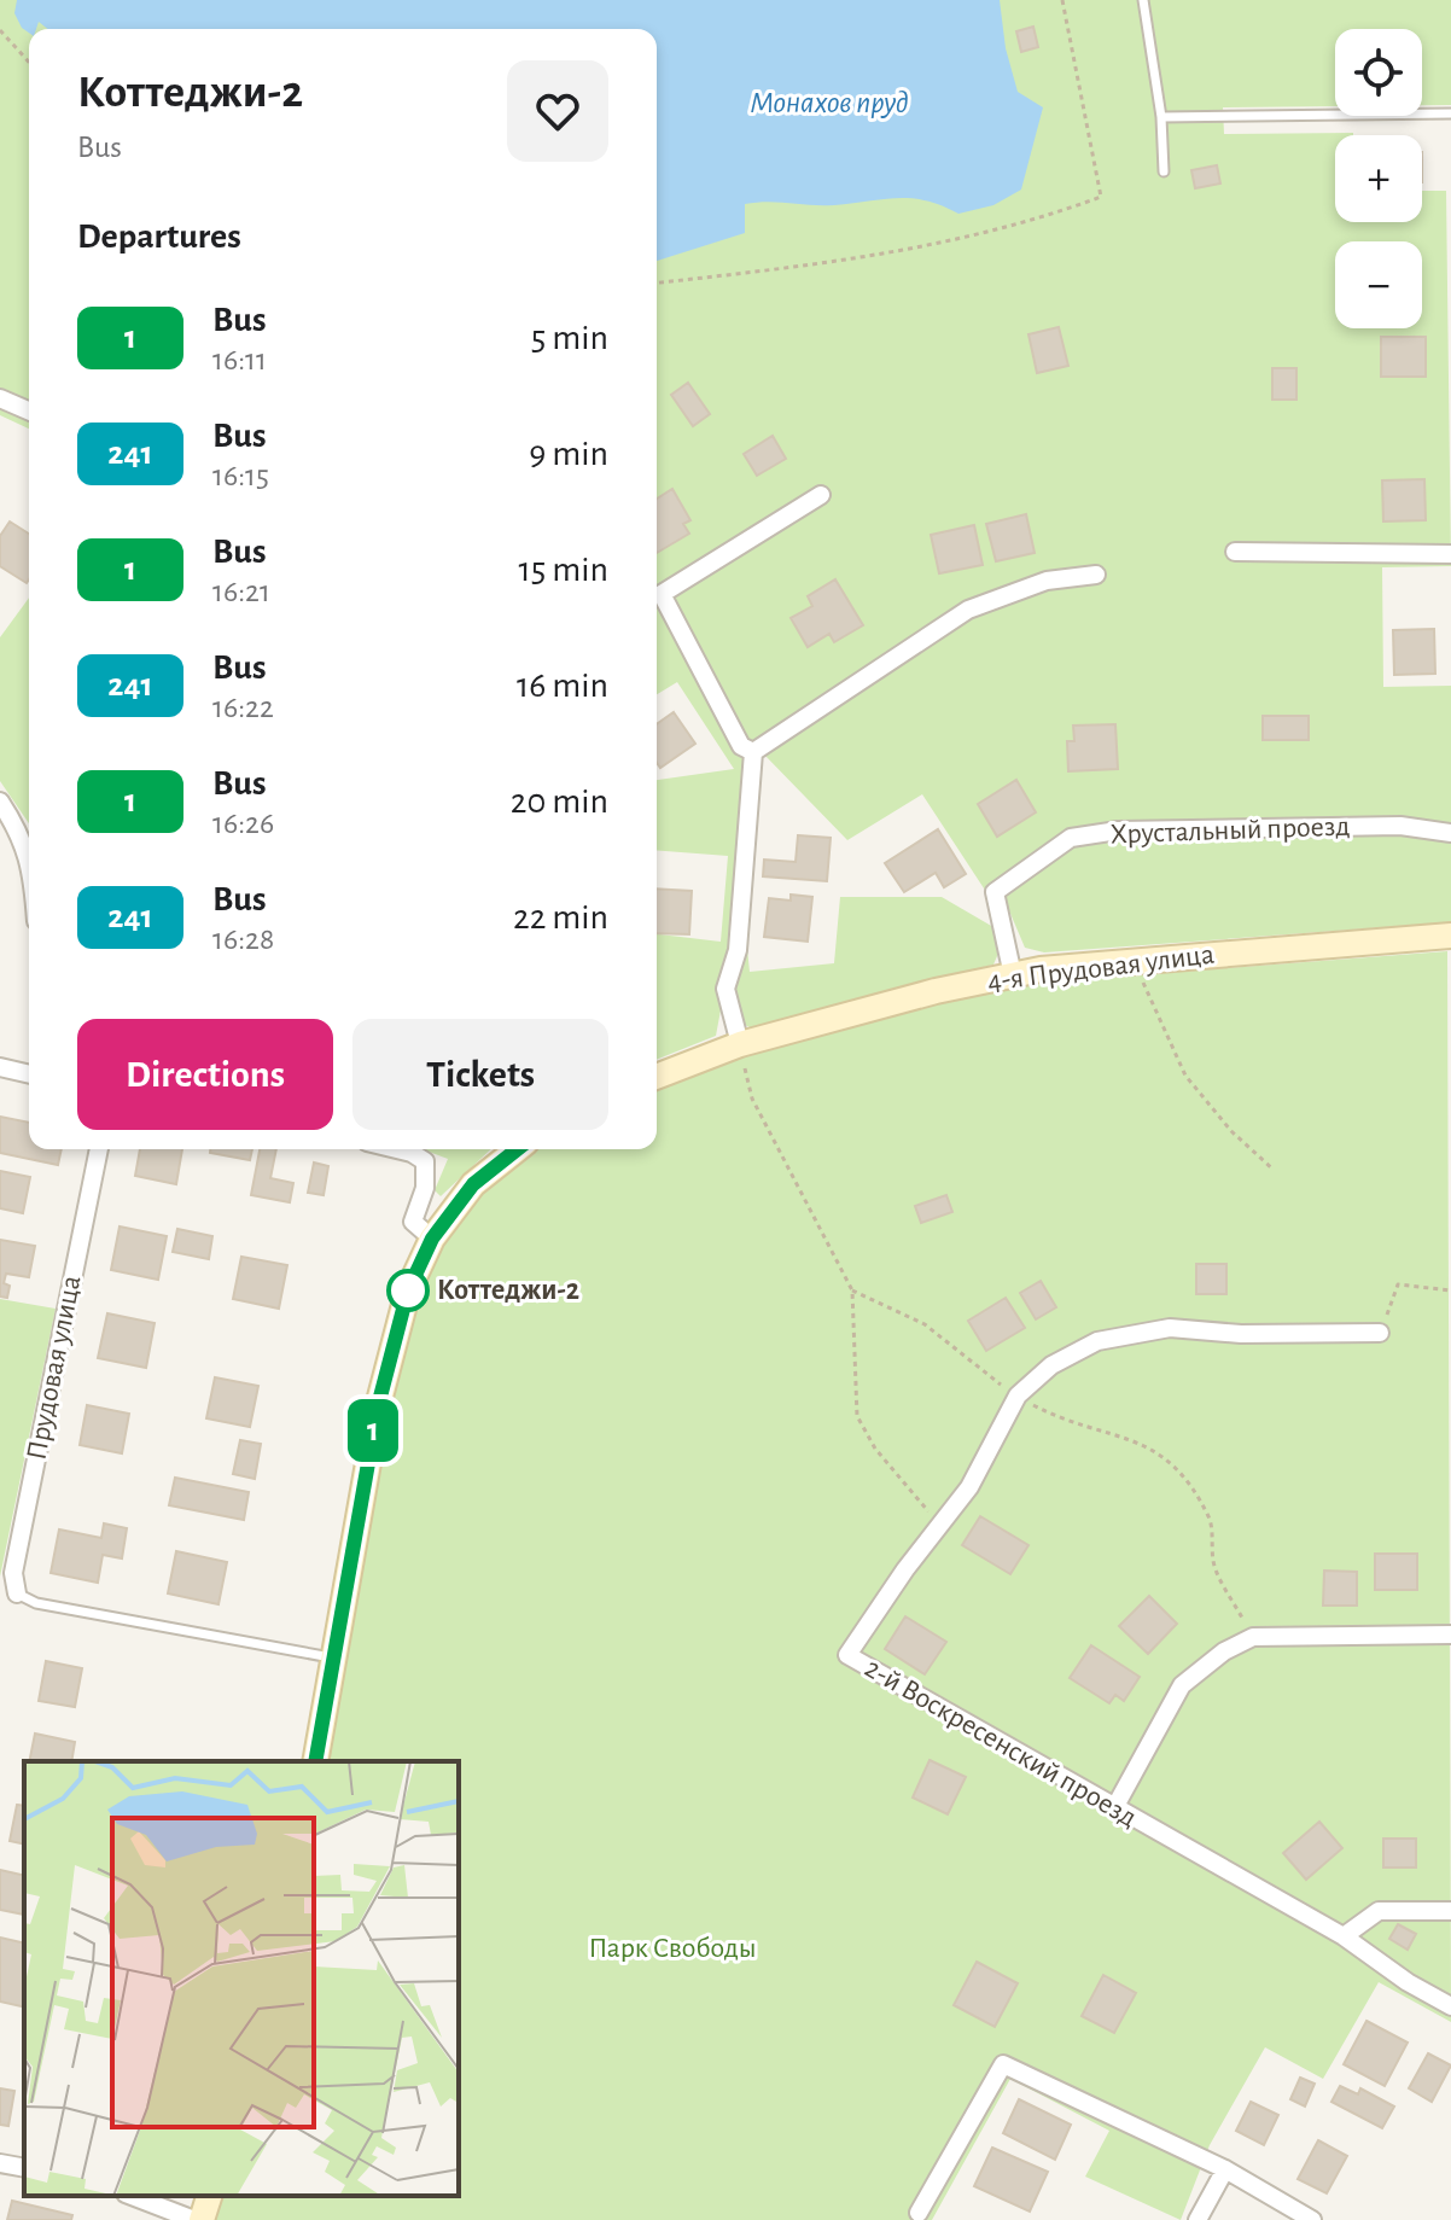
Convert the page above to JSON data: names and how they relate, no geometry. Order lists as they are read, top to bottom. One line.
{"streets":{"main road":["4-я Прудовая улица"],"street":["Хрустальный проезд","Прудовая улица","2-й Воскресенский проезд"]},"crossings":[["Хрустальный проезд","4-я Прудовая улица"]],"water":["Монахов пруд"],"parks":["Парк Свободы"],"places":["Коттеджи-2"],"lines":["bus line 1"],"page":{"on_map":"1","map_buttons":["+","−"],"heading":[["Коттеджи-2","Bus"],"Departures"],"list":[{"mark":"1","name":"Bus","note":"16:11","value":"5 min"},{"mark":"241","name":"Bus","note":"16:15","value":"9 min"},{"mark":"1","name":"Bus","note":"16:21","value":"15 min"},{"mark":"241","name":"Bus","note":"16:22","value":"16 min"},{"mark":"1","name":"Bus","note":"16:26","value":"20 min"},{"mark":"241","name":"Bus","note":"16:28","value":"22 min"}],"buttons":["Directions","Tickets"]}}
